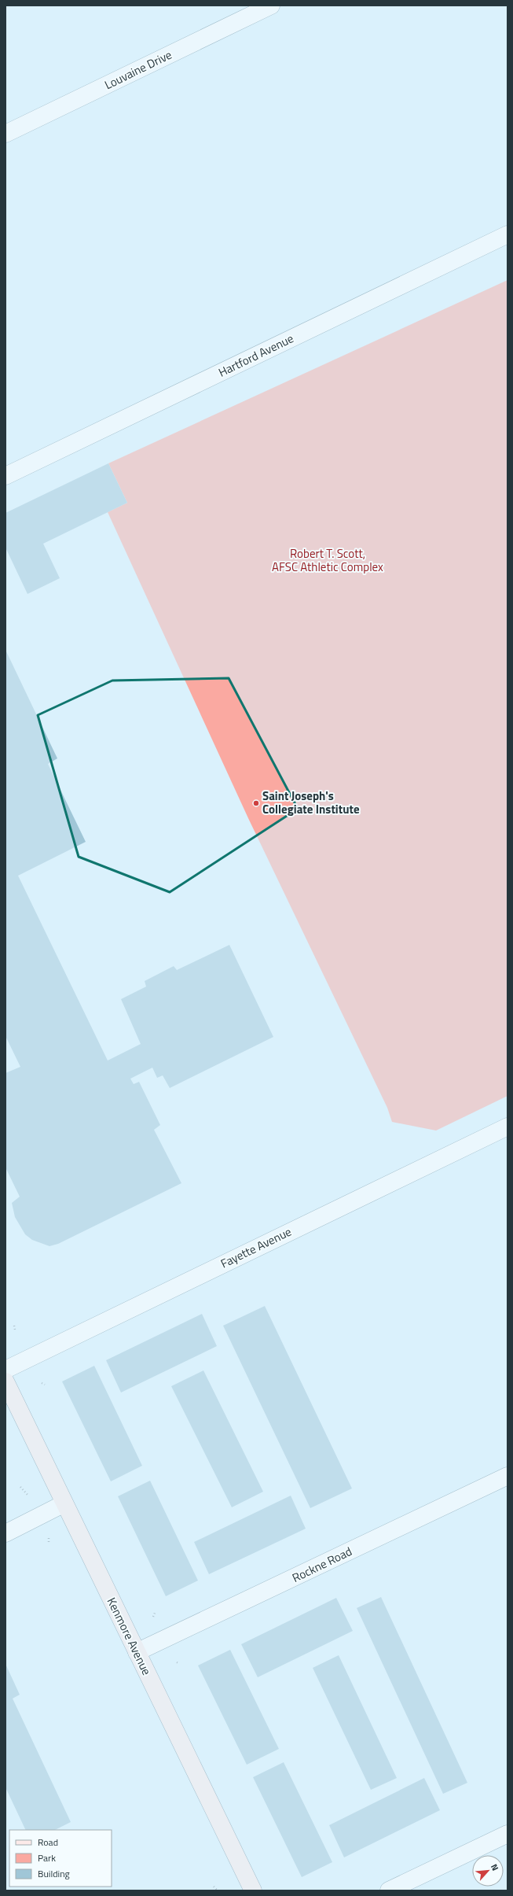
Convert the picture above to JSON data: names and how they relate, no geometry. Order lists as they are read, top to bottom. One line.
{"streets":{"main road":["Kenmore Avenue"],"street":["Louvaine Drive","Hartford Avenue","Fayette Avenue","Rockne Road"]},"crossings":[["Rockne Road","Kenmore Avenue"]],"parks":["Robert T. Scott, AFSC Athletic Complex"],"places":["Saint Joseph's Collegiate Institute"],"legend":["Road","Park","Building"],"north":"top right"}
